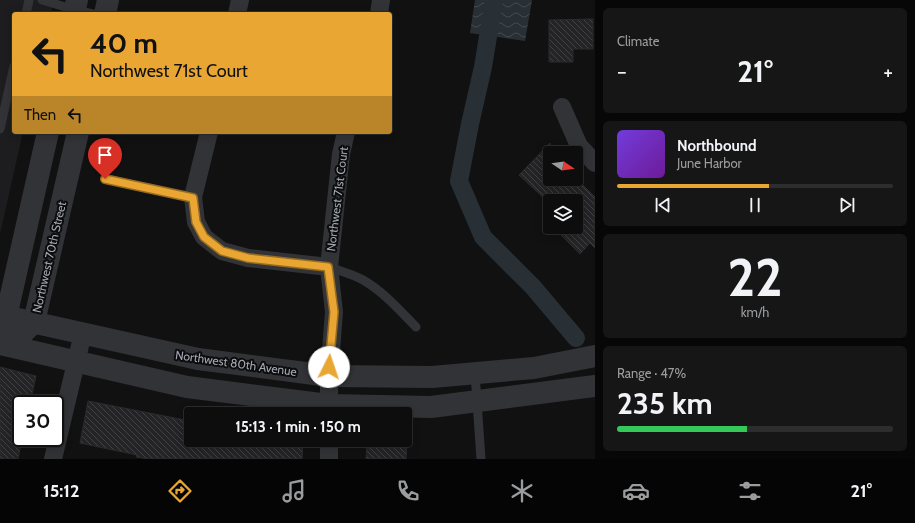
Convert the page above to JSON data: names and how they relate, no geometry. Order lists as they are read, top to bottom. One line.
{"streets":{"street":["Northwest 71st Court","Northwest 70th Street","Northwest 80th Avenue"]},"crossings":[["Northwest 71st Court","Northwest 80th Avenue"],["Northwest 70th Street","Northwest 80th Avenue"]],"north":"right","page":{"tile":["Climate",["22","km/h"],["Range · 47%","235 km"]],"turn":["40 m","Northwest 71st Court"],"heat":["−","21°","+"],"then":"Then","song":["Northbound","June Harbor"],"limit":"30","trip":"15:13 · 1 min · 150 m","tabs":["15:12","21°"]}}
